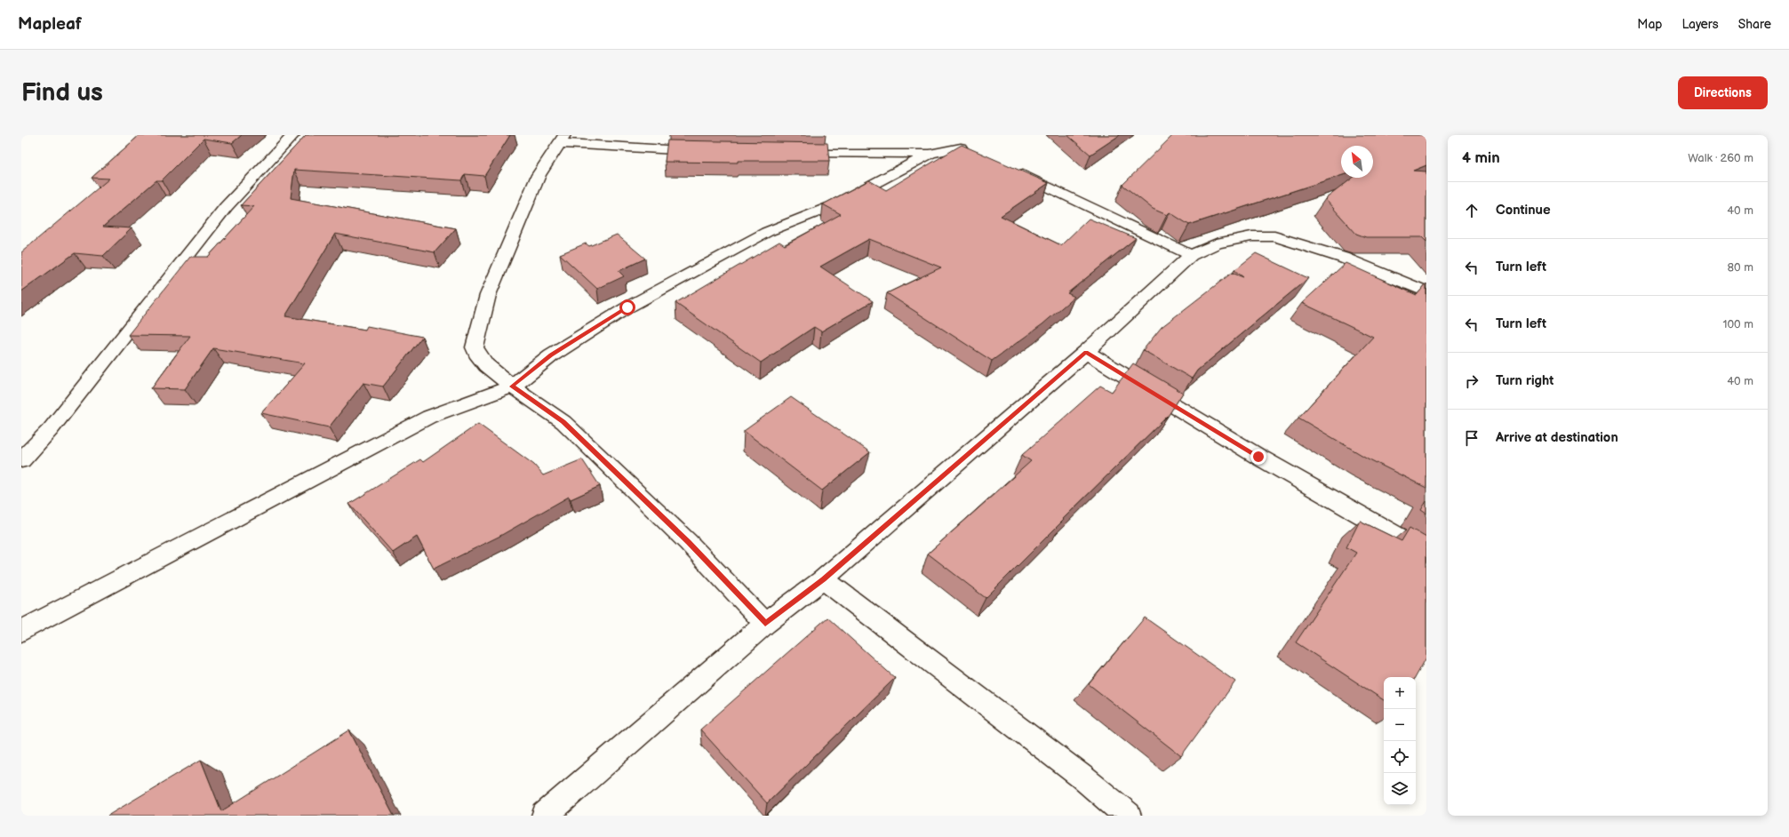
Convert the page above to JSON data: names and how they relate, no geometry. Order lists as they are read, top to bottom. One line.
{"north":"top left","page":{"header":"Mapleaf","nav":["Map","Layers","Share"],"buttons":"Directions","title":"Find us","heading":["4 min","Walk · 260 m"],"list":[["Continue","40 m"],["Turn left","80 m"],["Turn left","100 m"],["Turn right","40 m"],"Arrive at destination"],"map_buttons":["+","−"]}}
